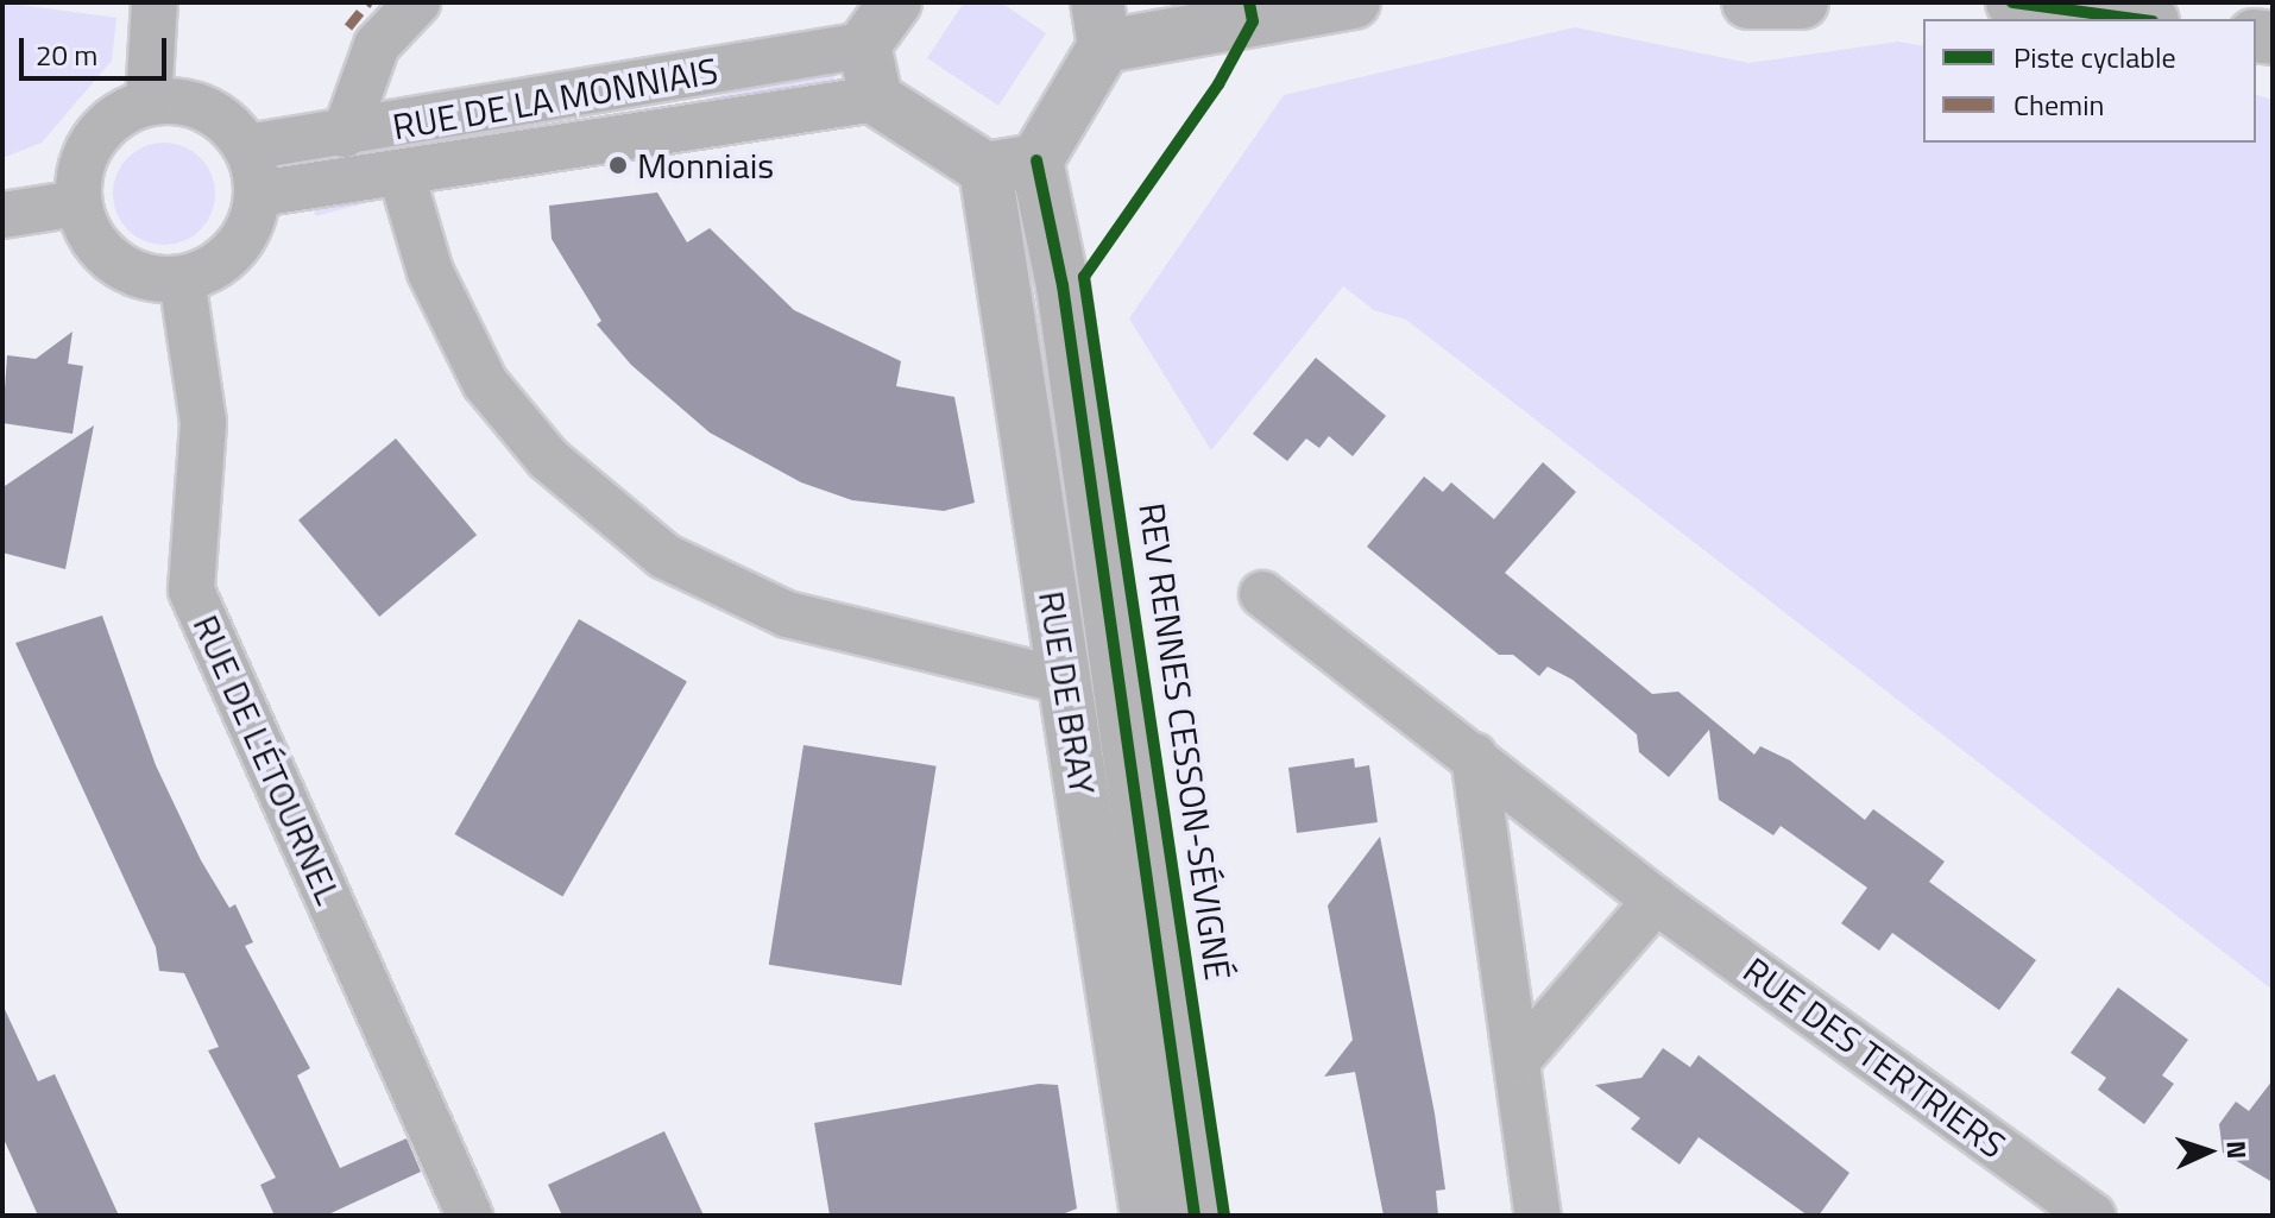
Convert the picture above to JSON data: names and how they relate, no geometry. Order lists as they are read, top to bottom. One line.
{"streets":{"street":["RUE DE LA MONNIAIS","RUE DE BRAY","RUE DE L'ÉTOURNEL","RUE DES TERTRIERS"],"cycle path":["REV RENNES CESSON-SÉVIGNÉ"]},"crossings":[["RUE DE LA MONNIAIS","RUE DE L'ÉTOURNEL"]],"places":["Monniais"],"legend":["Piste cyclable","Chemin"],"scale_bar":"20 m","north":"right"}
